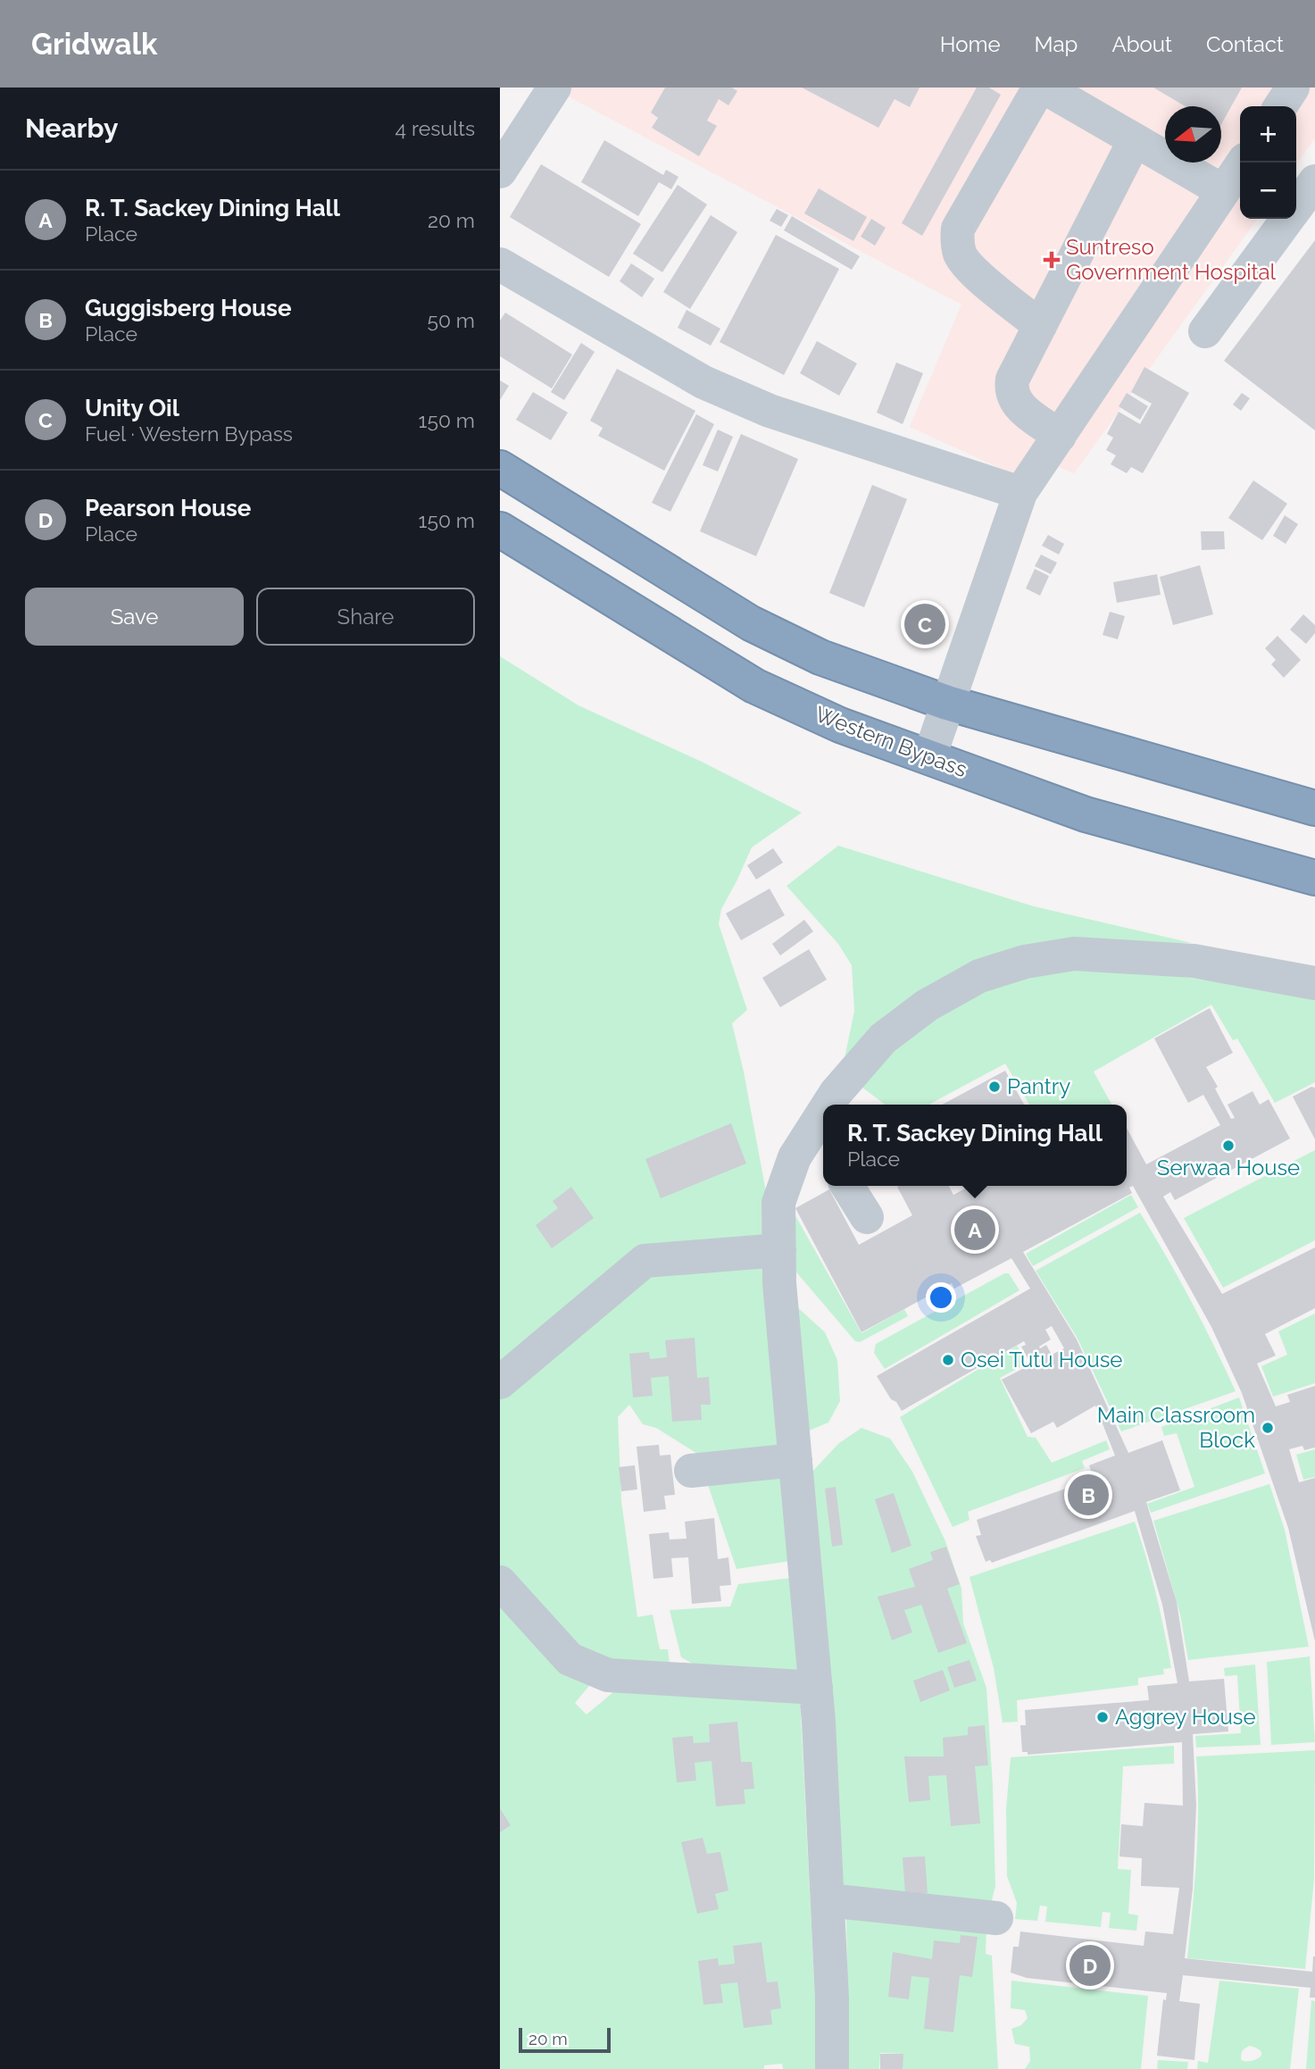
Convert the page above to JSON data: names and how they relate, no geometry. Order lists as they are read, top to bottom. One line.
{"streets":{"highway":["Western Bypass"]},"places":{"health":["Suntreso Government Hospital"],"other":["Pantry","Serwaa House","Osei Tutu House","Main Classroom Block","Aggrey House"]},"scale_bar":"20 m","north":"left","page":{"header":"Gridwalk","nav":["Home","Map","About","Contact"],"heading":["Nearby","4 results"],"map_buttons":["+","−"],"list":[{"mark":"A","name":"R. T. Sackey Dining Hall","note":"Place","value":"20 m"},{"mark":"B","name":"Guggisberg House","note":"Place","value":"50 m"},{"mark":"C","name":"Unity Oil","note":"Fuel · Western Bypass","value":"150 m"},{"mark":"D","name":"Pearson House","note":"Place","value":"150 m"}],"buttons":["Save","Share"],"pins":["C","A","B","D"],"popup":["R. T. Sackey Dining Hall","Place"],"scale":"20 m"}}
